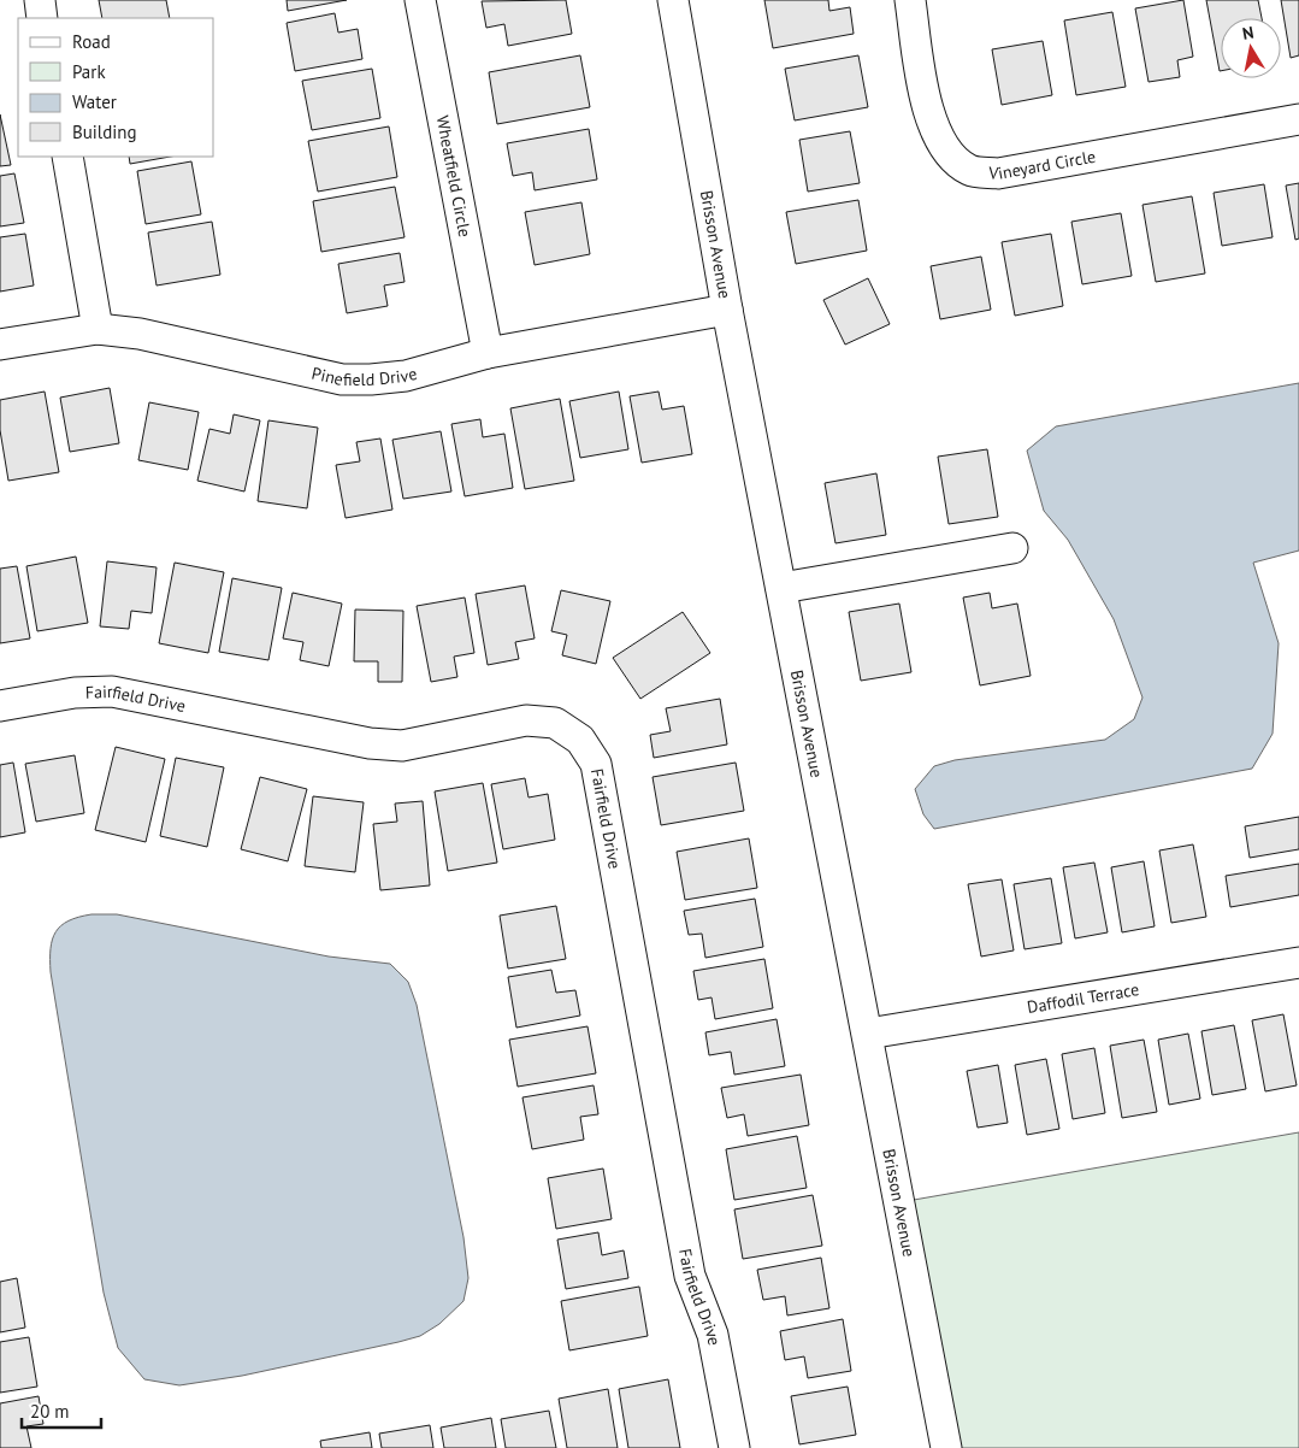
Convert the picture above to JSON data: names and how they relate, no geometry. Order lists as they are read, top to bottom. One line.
{"streets":{"street":["Vineyard Circle","Wheatfield Circle","Brisson Avenue","Pinefield Drive","Fairfield Drive","Daffodil Terrace"]},"crossings":[["Wheatfield Circle","Pinefield Drive"],["Brisson Avenue","Pinefield Drive"],["Brisson Avenue","Daffodil Terrace"]],"legend":["Road","Park","Water","Building"],"scale_bar":"20 m","north":"top"}
